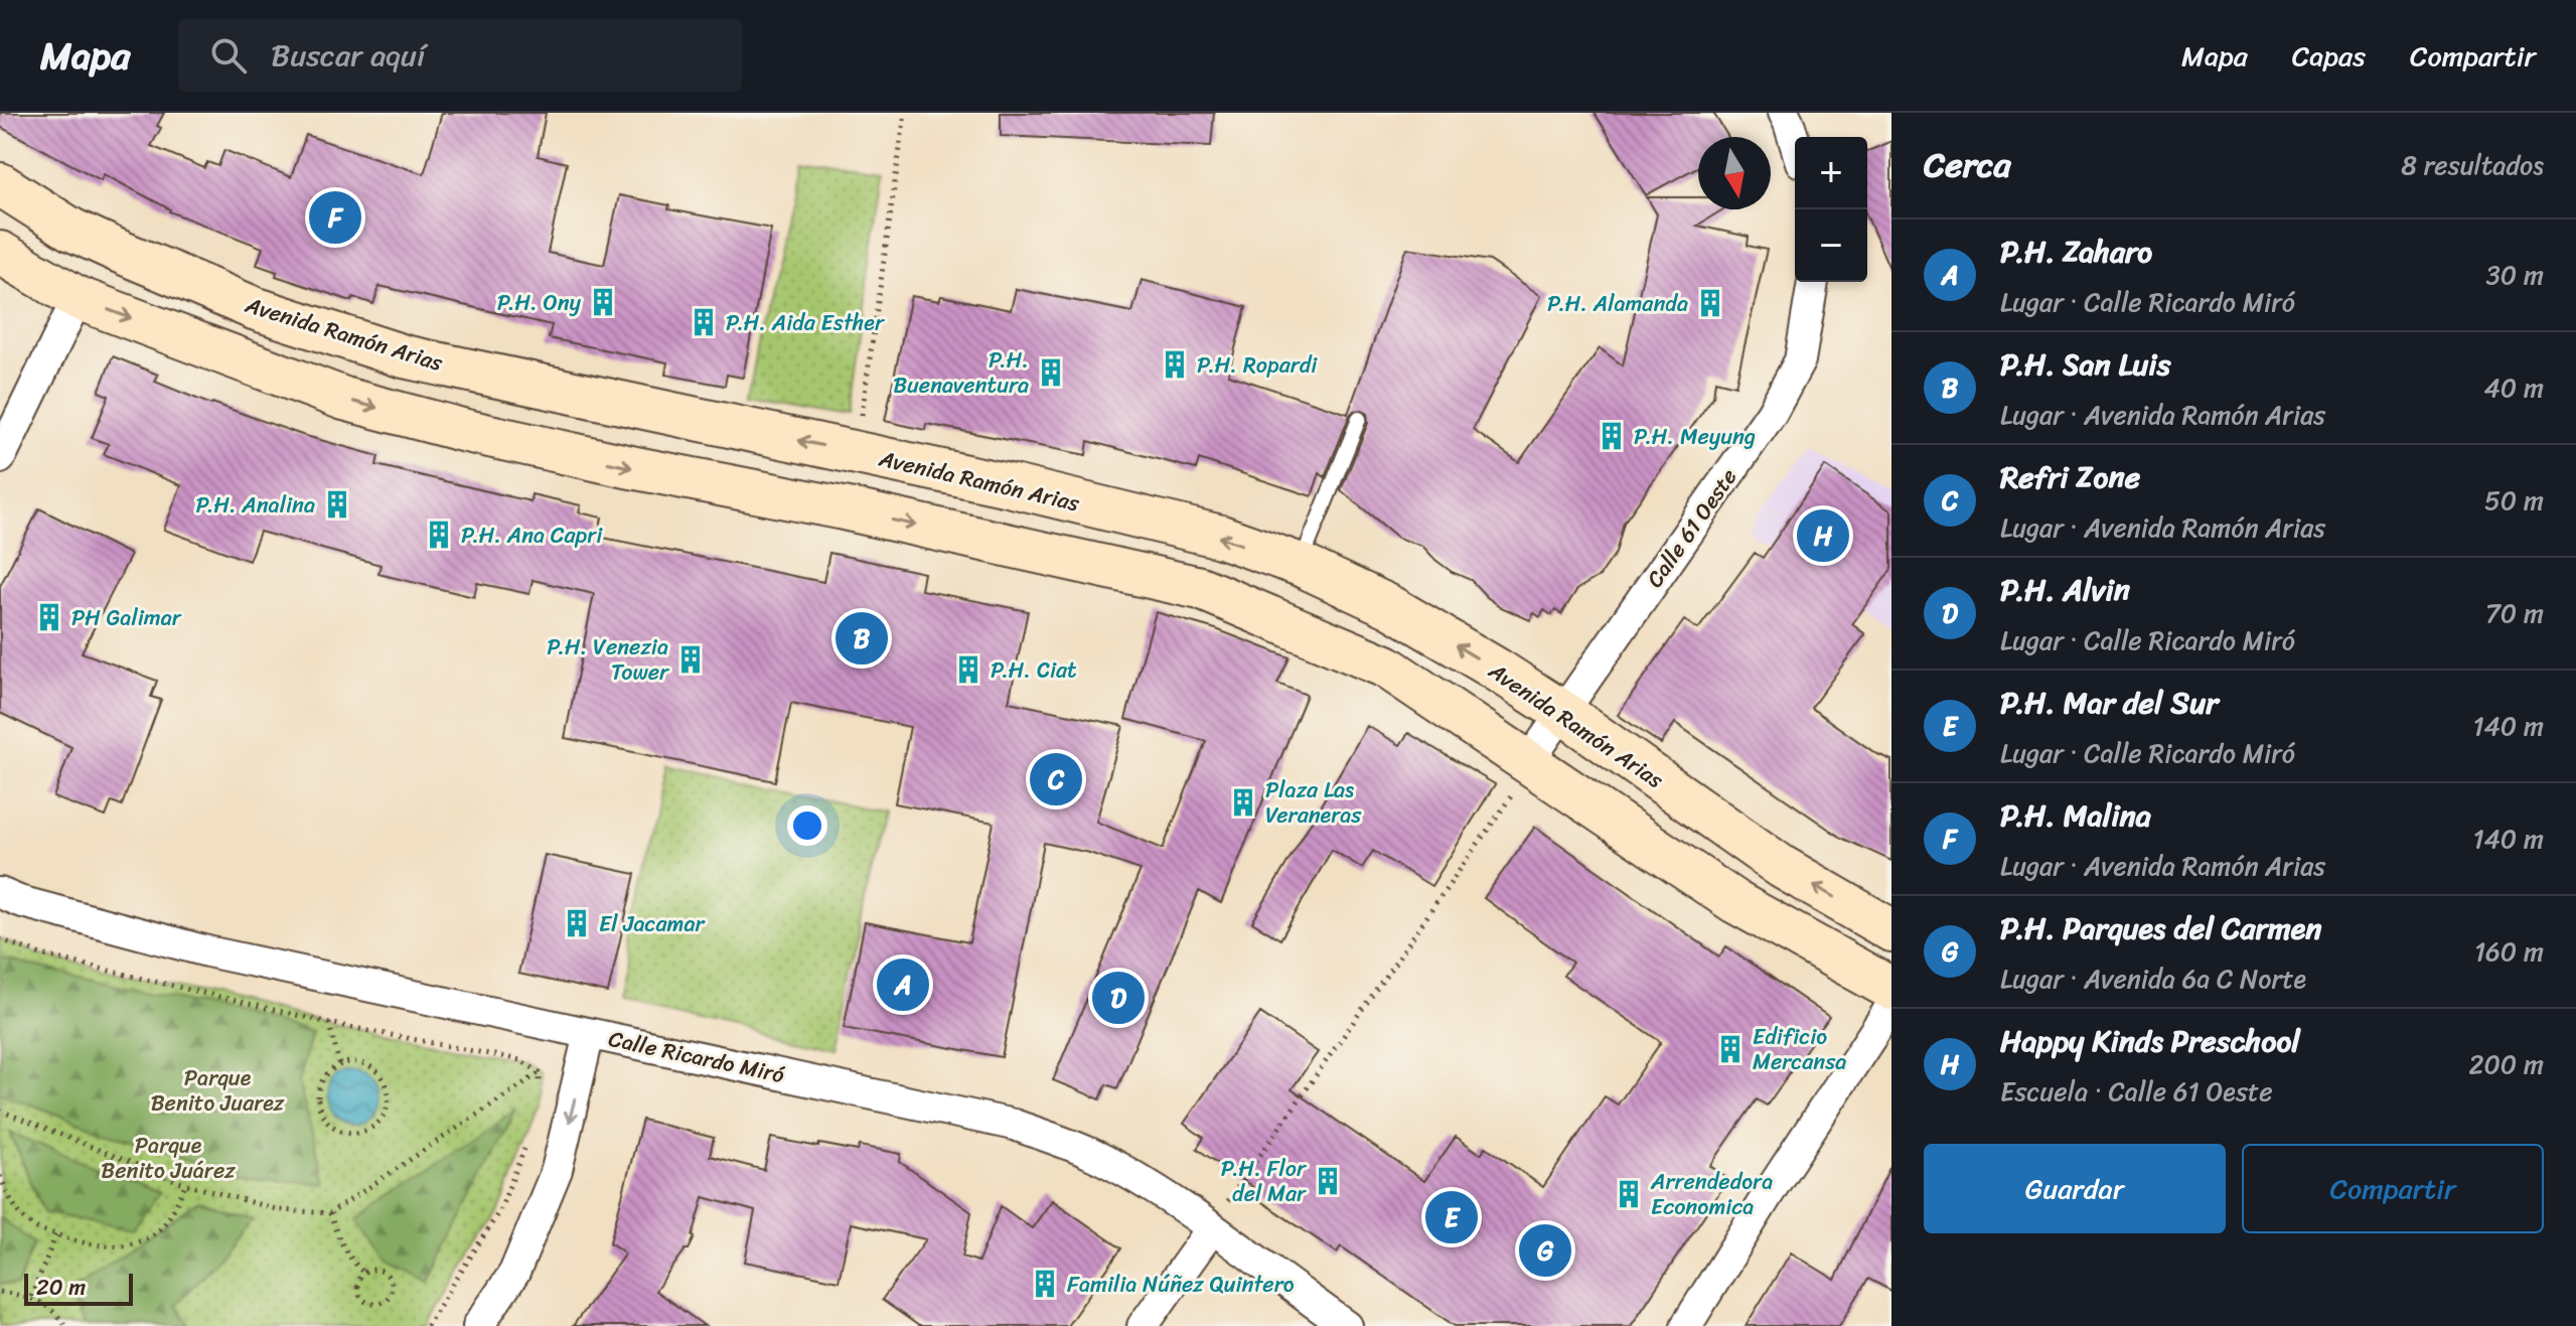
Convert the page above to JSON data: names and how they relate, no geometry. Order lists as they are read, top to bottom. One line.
{"streets":{"main road":["Avenida Ramón Arias"],"street":["Calle 61 Oeste","Calle Ricardo Miró"]},"crossings":[["Avenida Ramón Arias","Calle 61 Oeste"]],"parks":["Parque Benito Juarez","Parque Benito Juárez"],"places":{"building":["P.H. Ony","P.H. Alamanda","P.H. Aida Esther","P.H. Ropardi","P.H. Buenaventura","P.H. Meyung","P.H. Analina","P.H. Ana Capri","PH Galimar","P.H. Venezia Tower","P.H. Ciat","Plaza Las Veraneras","El Jacamar","Edificio Mercansa","P.H. Flor del Mar","Arrendedora Economica","Familia Núñez Quintero"]},"scale_bar":"20 m","north":"bottom","page":{"header":"Mapa","search":"Buscar aquí","nav":["Mapa","Capas","Compartir"],"heading":["Cerca","8 resultados"],"map_buttons":["+","−"],"pins":["F","H","B","C","A","D","E","G"],"list":[{"mark":"A","name":"P.H. Zaharo","note":"Lugar · Calle Ricardo Miró","value":"30 m"},{"mark":"B","name":"P.H. San Luis","note":"Lugar · Avenida Ramón Arias","value":"40 m"},{"mark":"C","name":"Refri Zone","note":"Lugar · Avenida Ramón Arias","value":"50 m"},{"mark":"D","name":"P.H. Alvin","note":"Lugar · Calle Ricardo Miró","value":"70 m"},{"mark":"E","name":"P.H. Mar del Sur","note":"Lugar · Calle Ricardo Miró","value":"140 m"},{"mark":"F","name":"P.H. Malina","note":"Lugar · Avenida Ramón Arias","value":"140 m"},{"mark":"G","name":"P.H. Parques del Carmen","note":"Lugar · Avenida 6a C Norte","value":"160 m"},{"mark":"H","name":"Happy Kinds Preschool","note":"Escuela · Calle 61 Oeste","value":"200 m"}],"buttons":["Guardar","Compartir"],"scale":"20 m"}}
